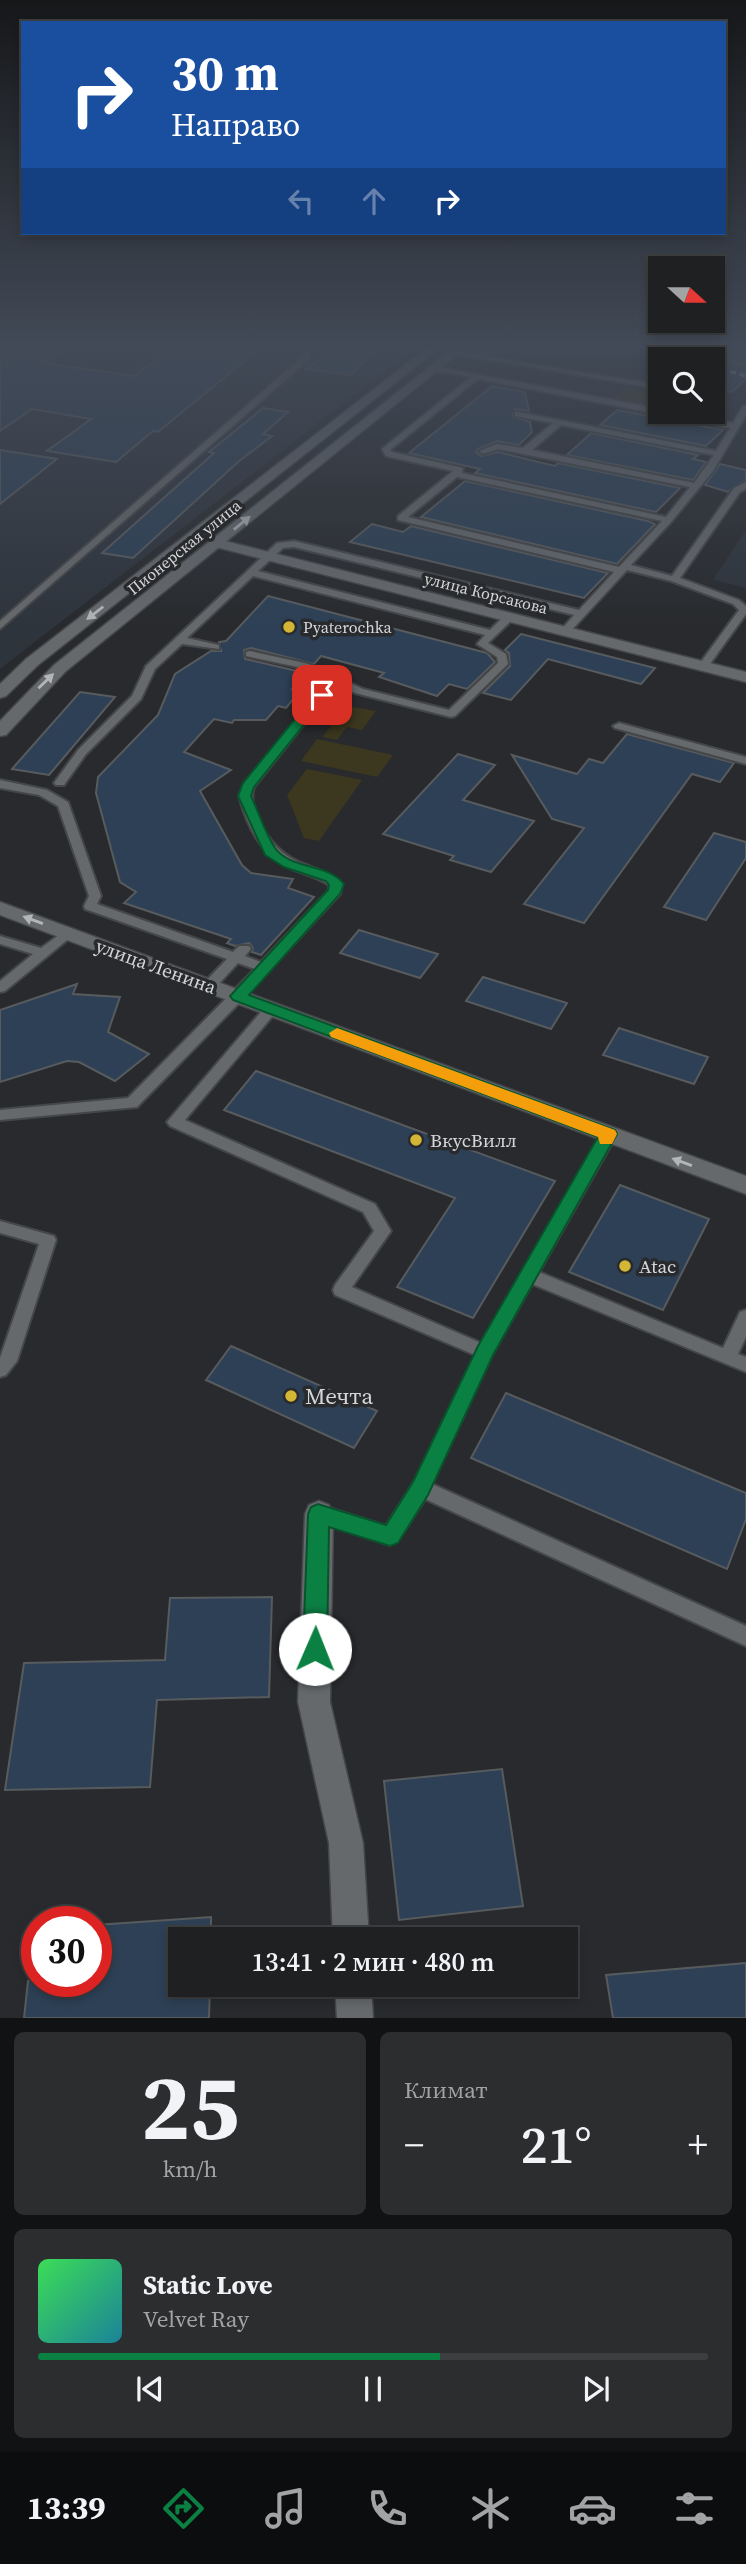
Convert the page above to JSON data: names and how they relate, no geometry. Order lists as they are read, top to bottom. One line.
{"streets":{"main road":["Пионерская улица","улица Корсакова","улица Ленина"]},"crossings":[["Пионерская улица","улица Корсакова"]],"places":["Pyaterochka","ВкусВилл","Atac","Мечта"],"north":"right","page":{"turn":["30 m","Направо"],"limit":"30","trip":"13:41 · 2 мин · 480 m","tile":[["25","km/h"],"Климат"],"heat":["−","21°","+"],"song":["Static Love","Velvet Ray"],"tabs":"13:39"}}
